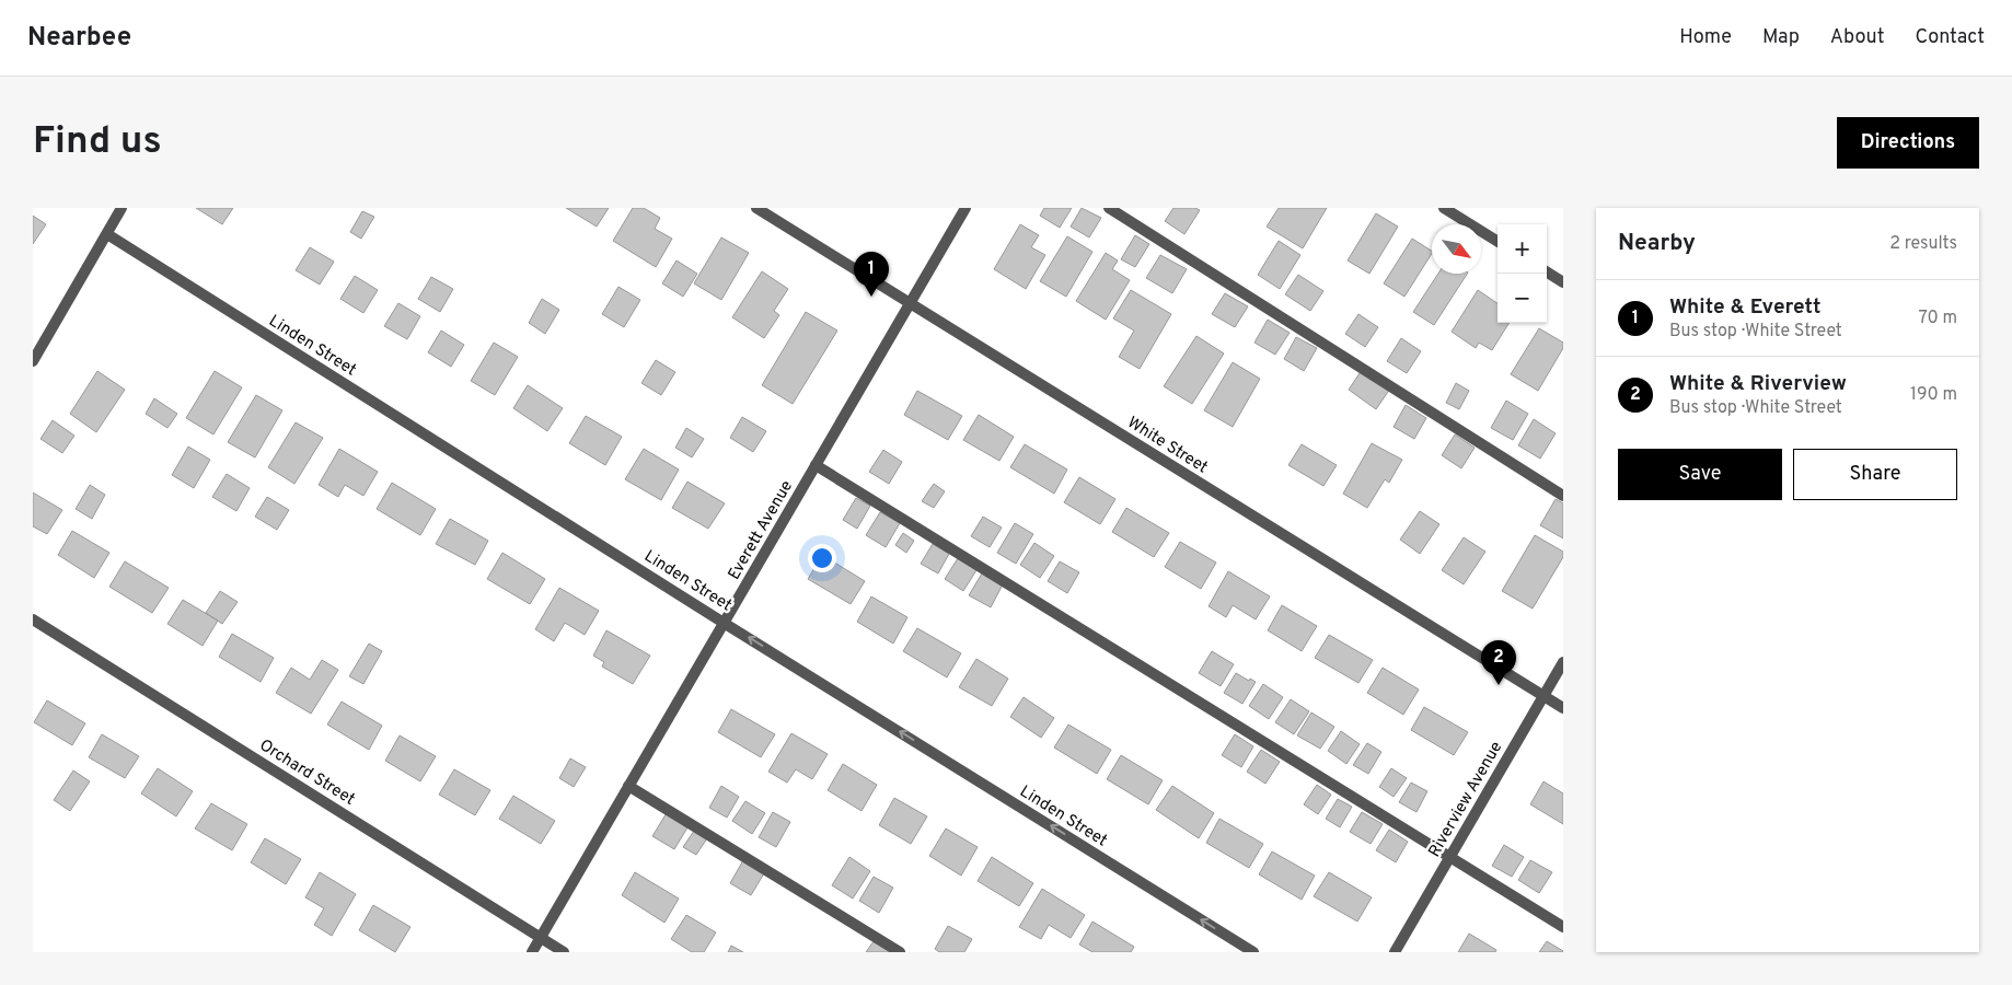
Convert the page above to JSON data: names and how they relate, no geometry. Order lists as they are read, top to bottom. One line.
{"streets":{"street":["Linden Street","White Street","Everett Avenue","Orchard Street","Riverview Avenue"]},"crossings":[["Linden Street","Everett Avenue"],["White Street","Everett Avenue"],["White Street","Riverview Avenue"],["Everett Avenue","Orchard Street"]],"one_way":["Linden Street"],"north":"bottom right","page":{"header":"Nearbee","nav":["Home","Map","About","Contact"],"buttons":["Directions",["Save","Share"]],"title":"Find us","heading":["Nearby","2 results"],"map_buttons":["+","−"],"pins":["1","2"],"list":[{"mark":"1","name":"White & Everett","note":"Bus stop · White Street","value":"70 m"},{"mark":"2","name":"White & Riverview","note":"Bus stop · White Street","value":"190 m"}]}}
